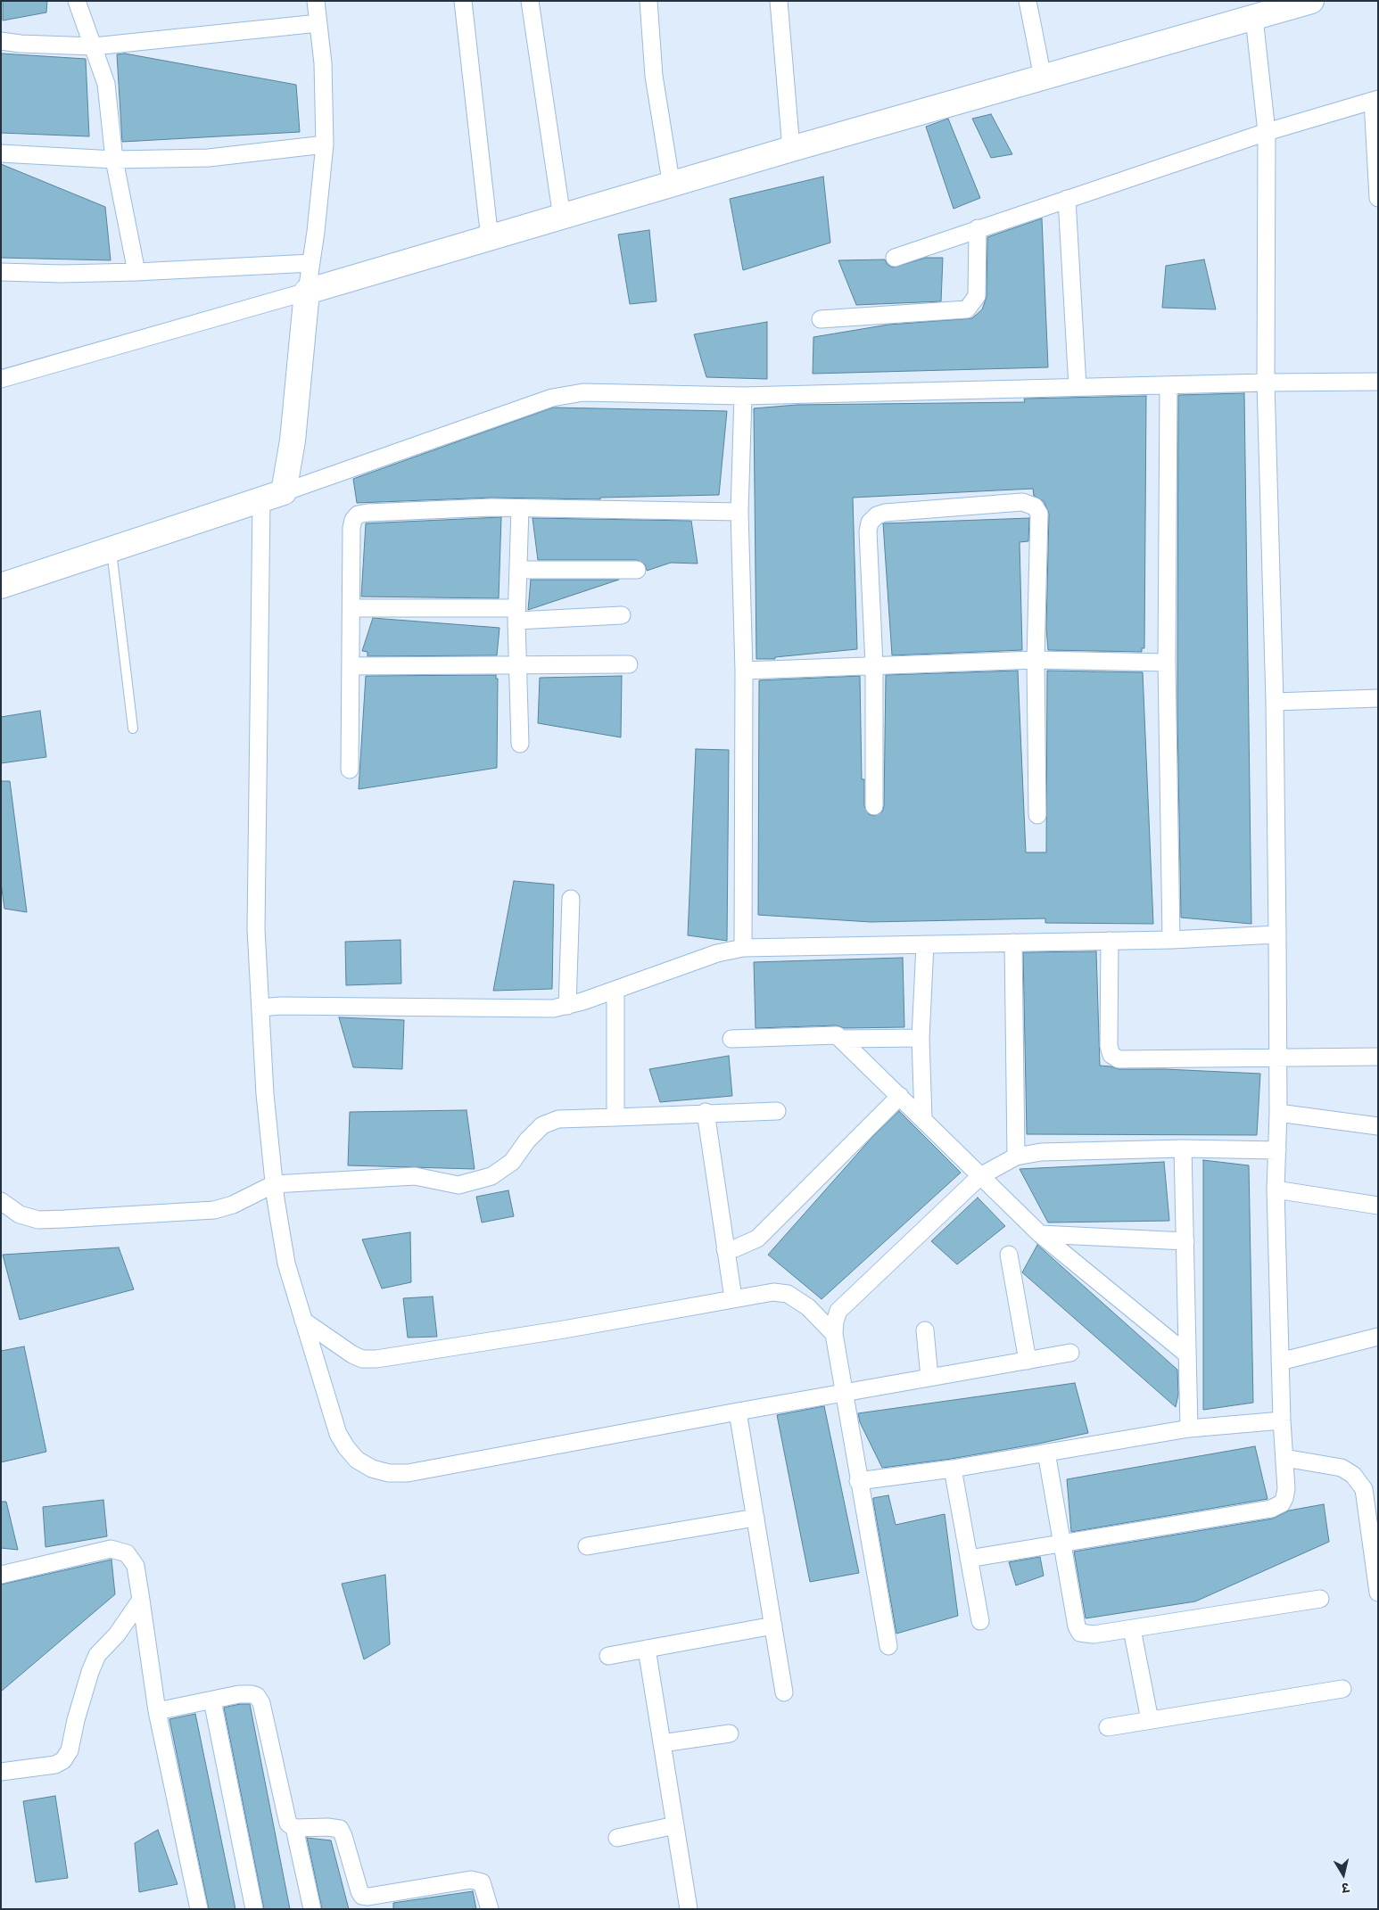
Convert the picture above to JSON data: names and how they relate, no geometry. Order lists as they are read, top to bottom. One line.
{"north":"bottom"}
